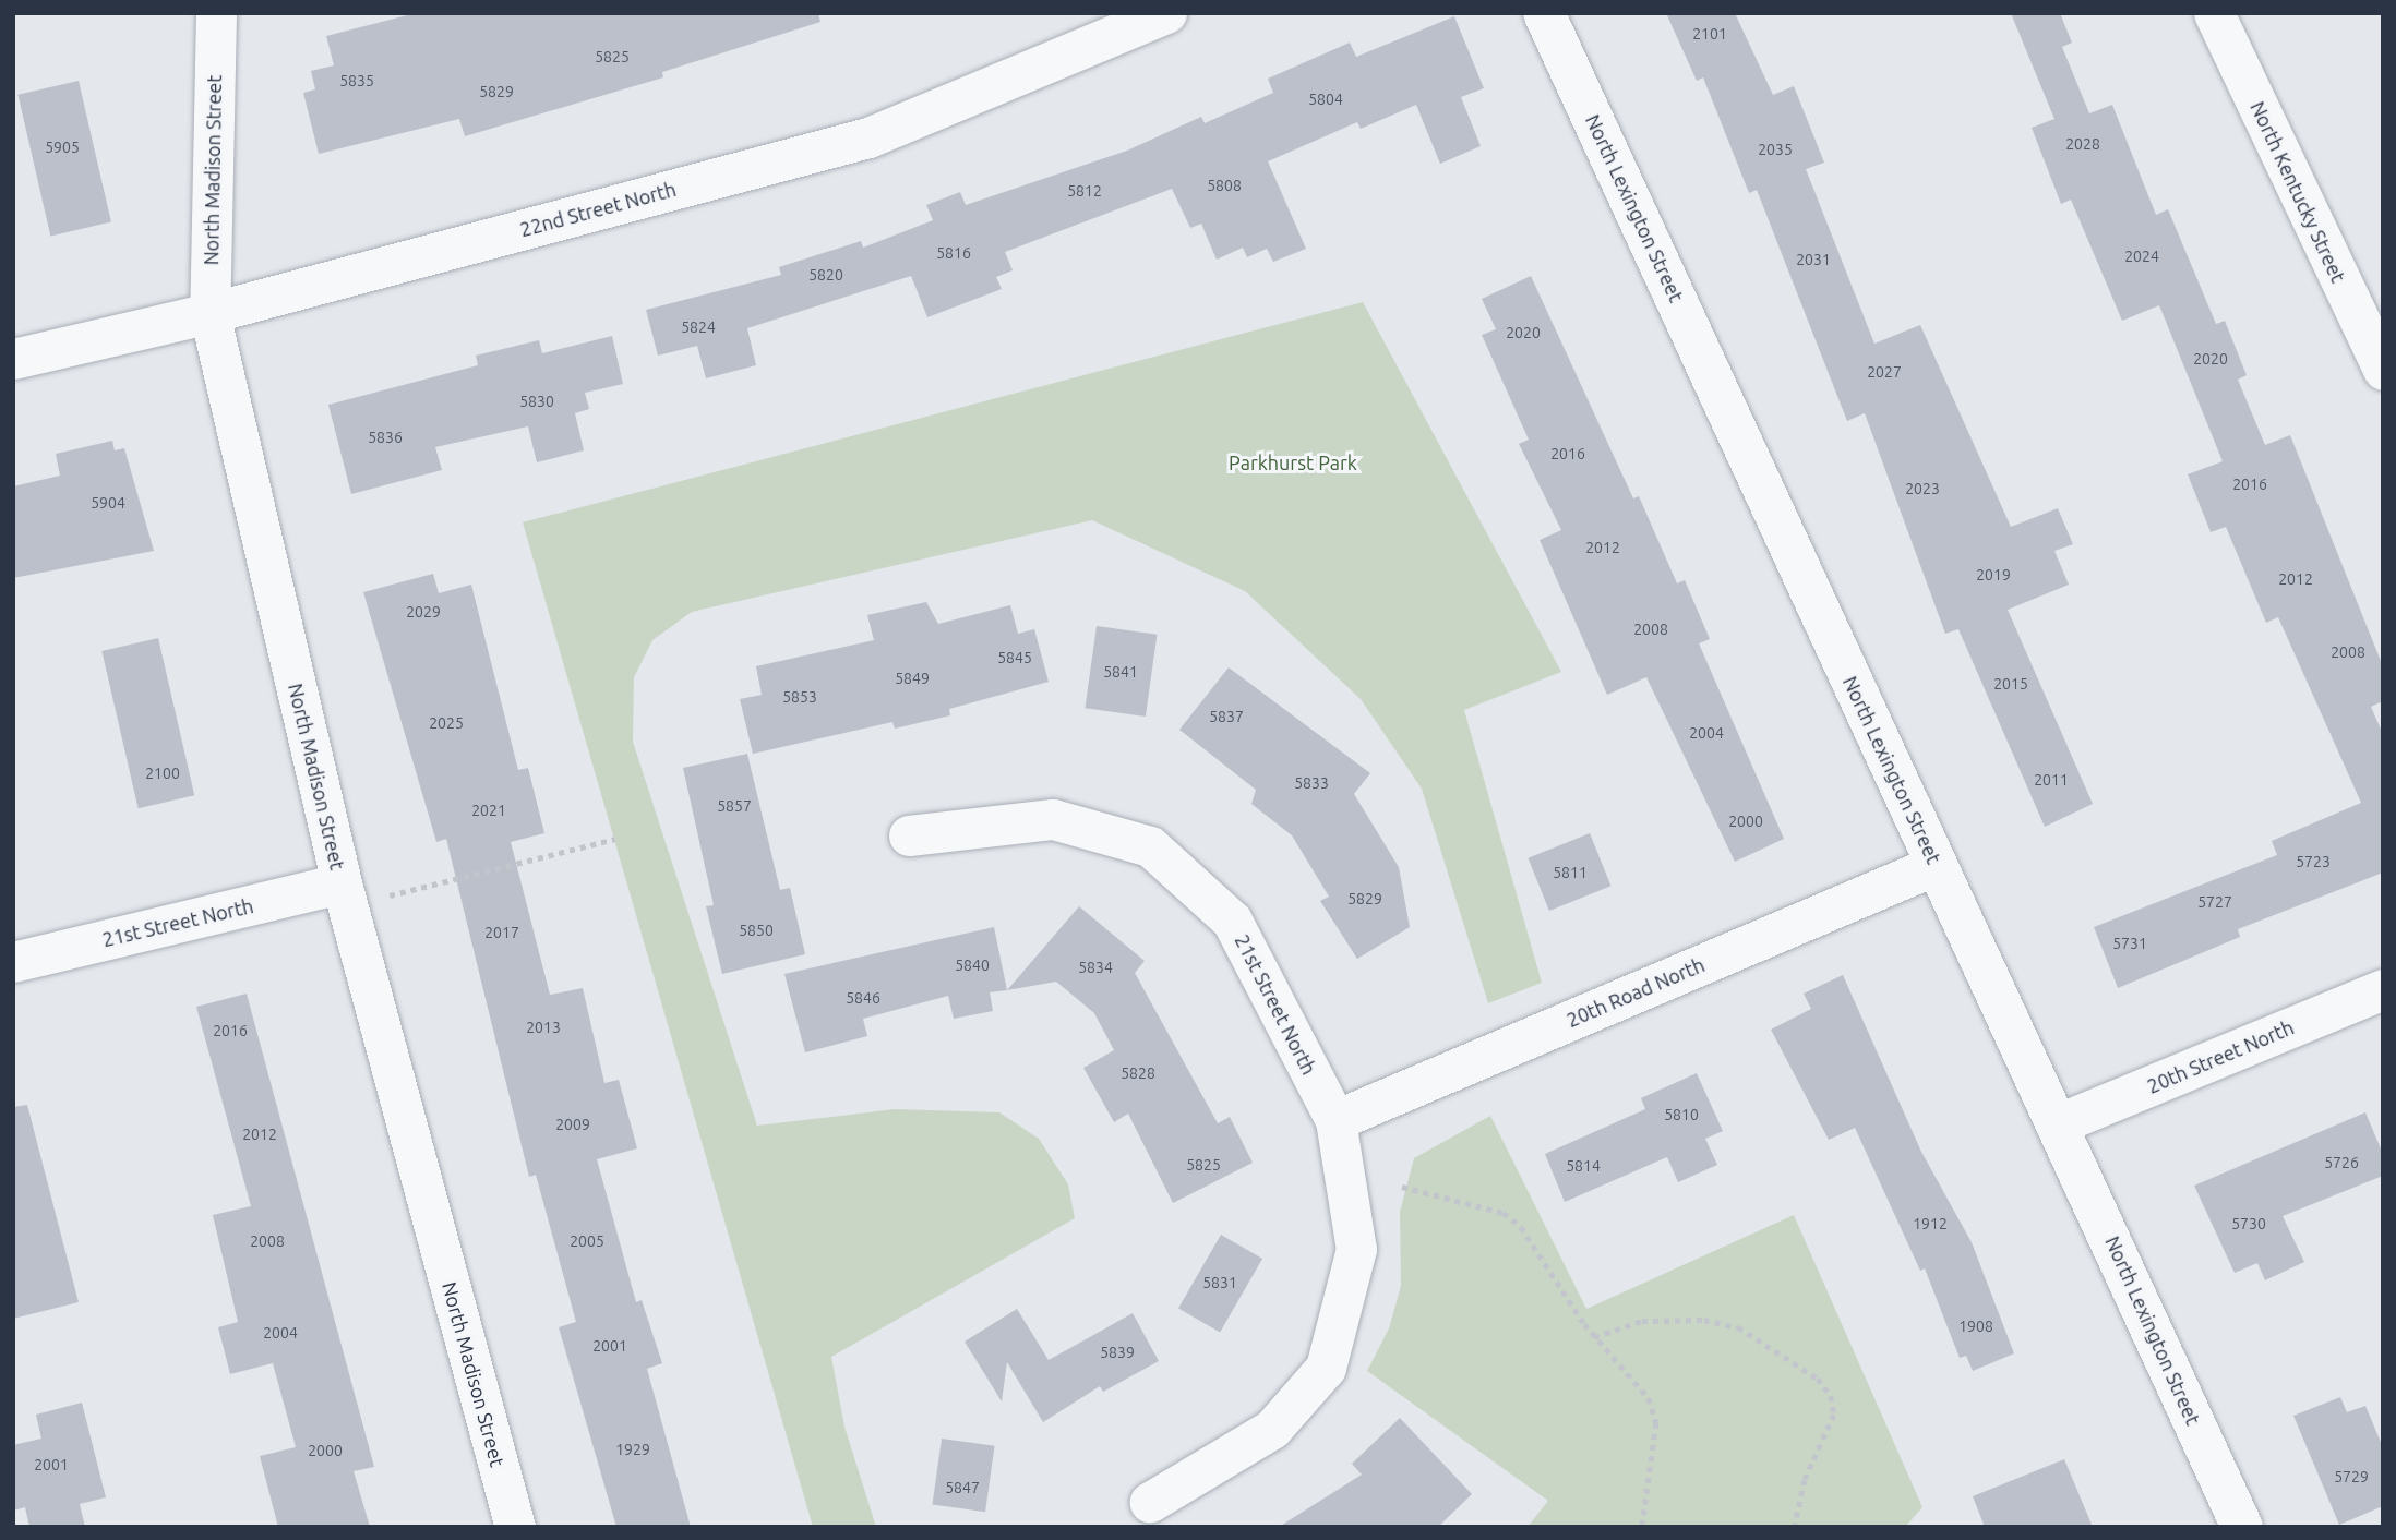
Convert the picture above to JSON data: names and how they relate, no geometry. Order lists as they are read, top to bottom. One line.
{"streets":{"street":["North Madison Street","North Kentucky Street","North Lexington Street","22nd Street North","21st Street North","20th Road North","20th Street North"]},"crossings":[["North Madison Street","22nd Street North"],["North Madison Street","21st Street North"],["North Lexington Street","20th Road North"],["North Lexington Street","20th Street North"],["21st Street North","20th Road North"]],"parks":["Parkhurst Park"],"house_numbers":["2101","5825","5835","5829","5804","2028","5905","2035","5808","5812","5816","2024","2031","5820","5824","2020","2020","2027","5830","5836","2016","2016","2023","5904","2012","2019","2012","2029","2008","2008","5845","5841","5849","2015","5853","5837","2025","2004","2100","2011","5833","5857","2021","2000","5723","5811","5829","5727","5850","2017","5731","5840","5834","5846","2013","2016","5828","5810","2009","2012","5726","5825","5814","1912","5730","2008","2005","5831","1908","2004","2001","5839","1929","2000","2001","5729","5847"]}
